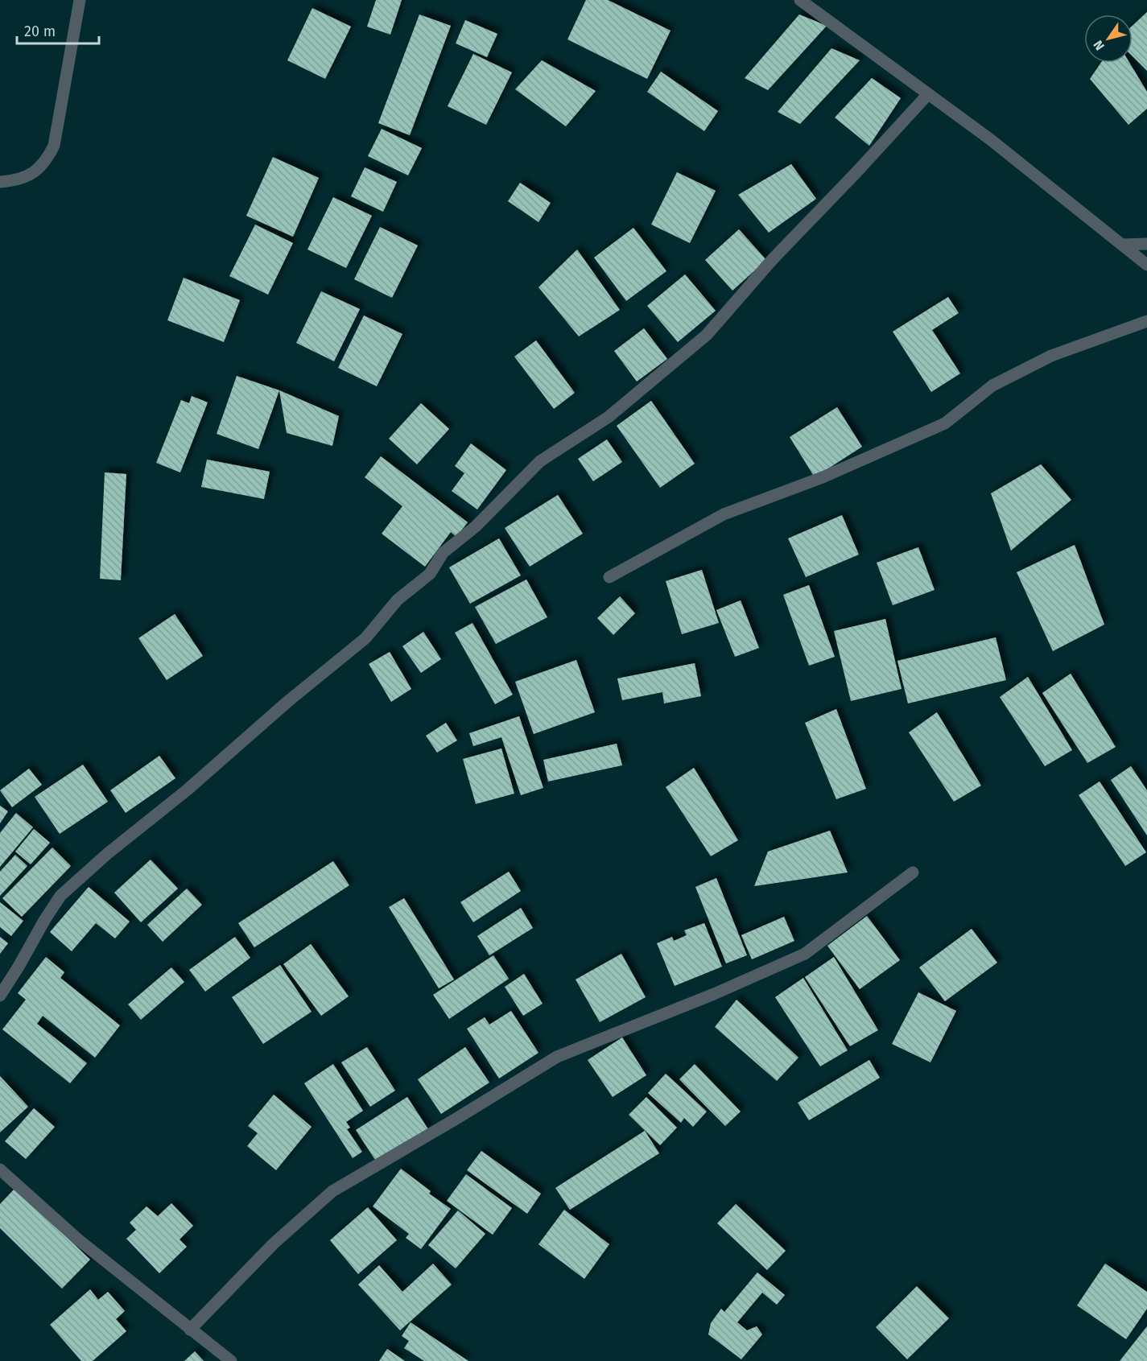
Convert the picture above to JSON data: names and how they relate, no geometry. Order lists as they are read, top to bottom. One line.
{"scale_bar":"20 m","north":"bottom left"}
